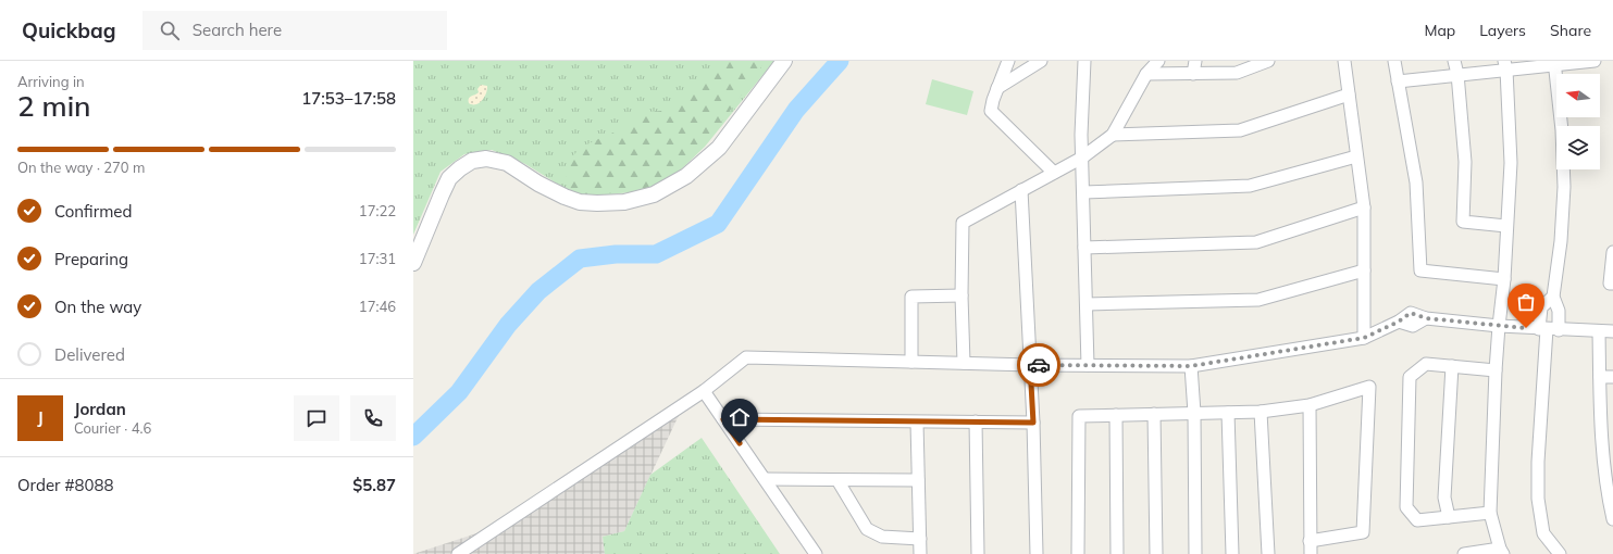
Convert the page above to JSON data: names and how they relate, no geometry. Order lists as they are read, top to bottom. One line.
{"north":"left","page":{"header":"Quickbag","search":"Search here","nav":["Map","Layers","Share"],"heading":["2 min","Arriving in","17:53–17:58"],"panel":["Jordan","Courier · 4.6","Order #8088","$5.87"],"bar":"On the way · 270 m","list":[["Confirmed","17:22"],["Preparing","17:31"],["On the way","17:46"],"Delivered"],"round":"J"}}
